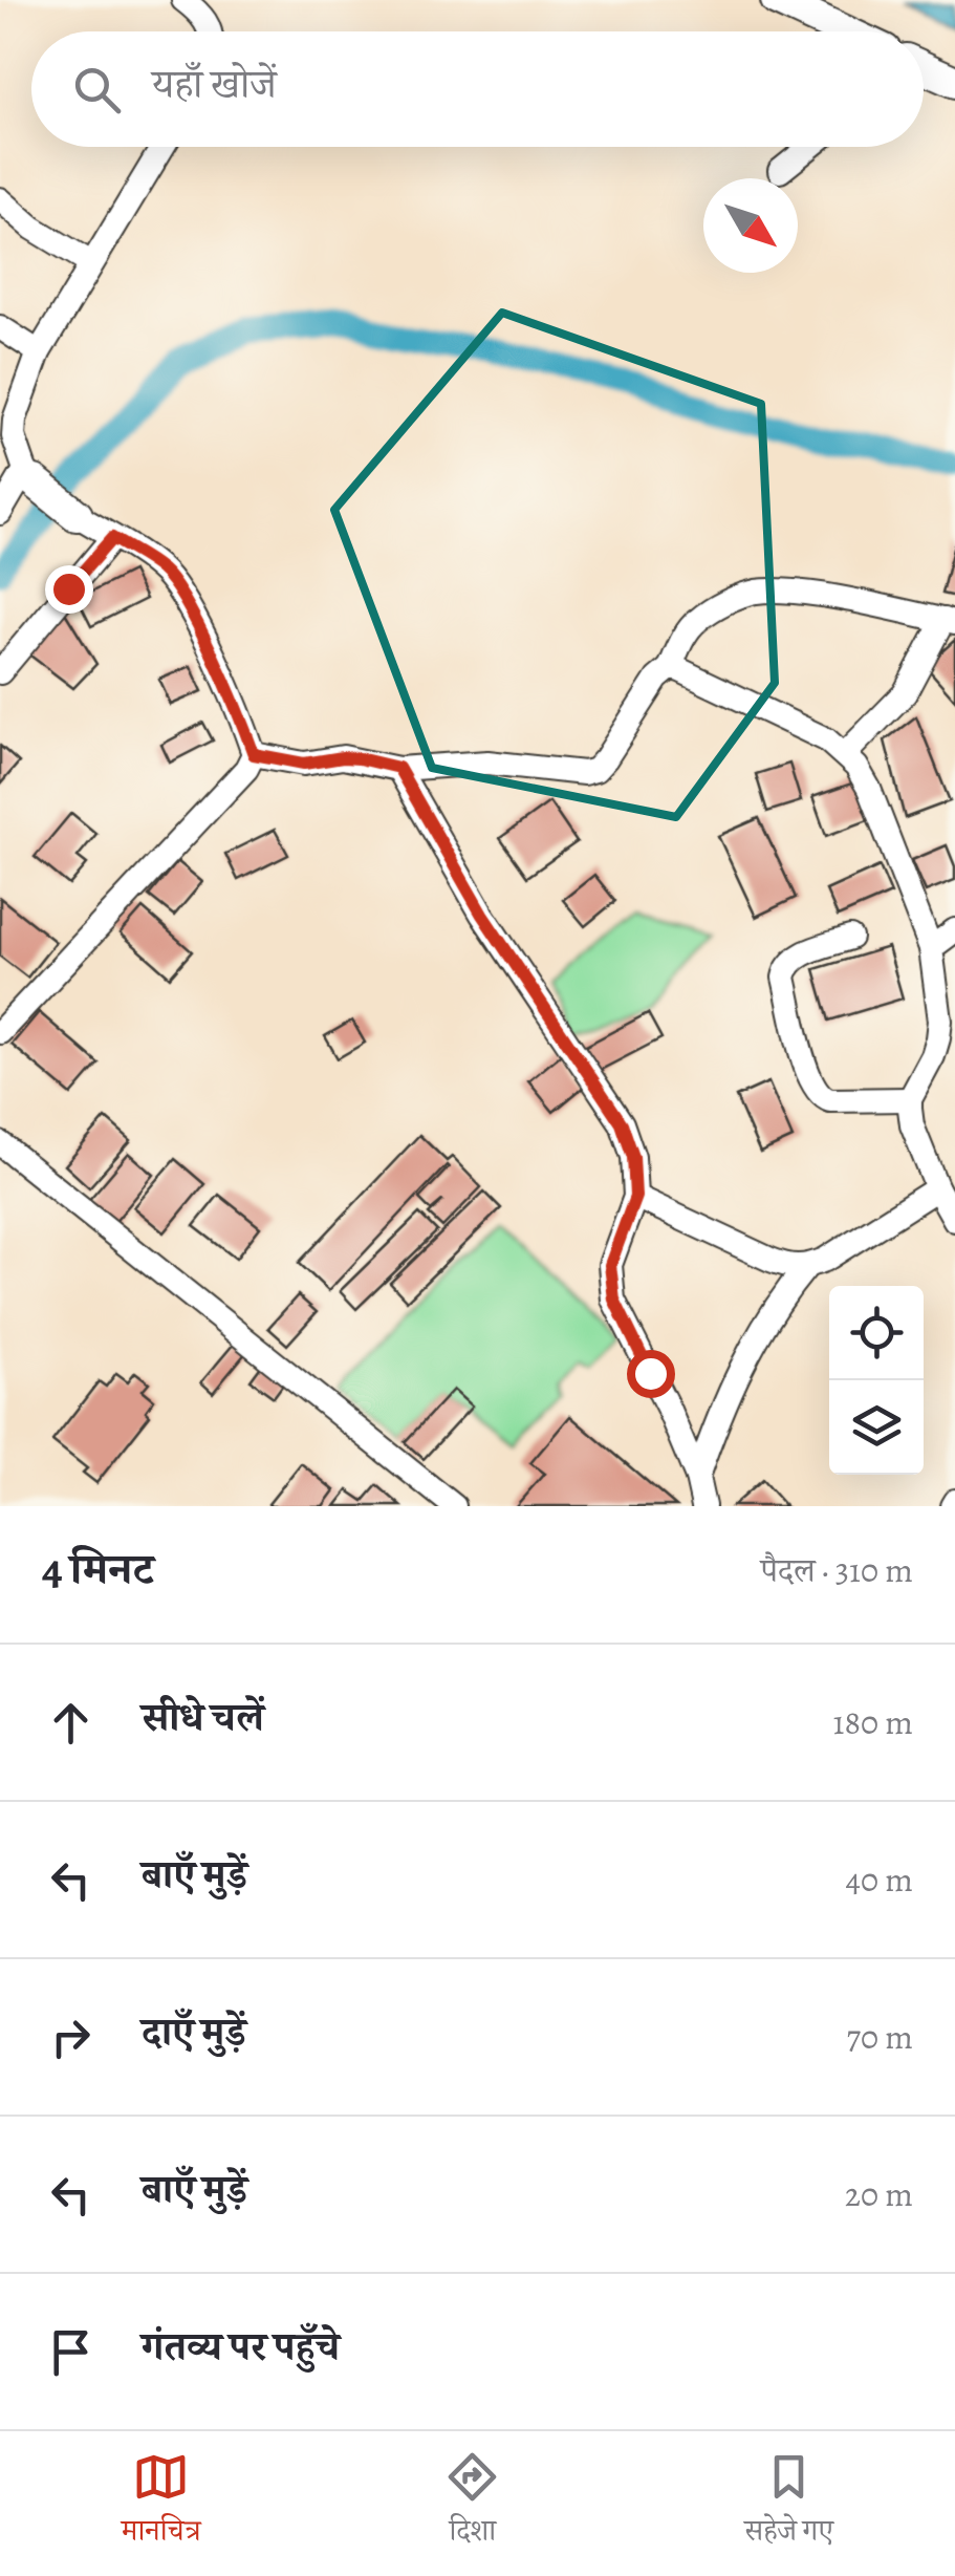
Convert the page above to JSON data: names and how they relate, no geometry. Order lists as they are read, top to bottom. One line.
{"north":"bottom right","page":{"search":"यहाँ खोजें","heading":["4 मिनट","पैदल · 310 m"],"list":[["सीधे चलें","180 m"],["बाएँ मुड़ें","40 m"],["दाएँ मुड़ें","70 m"],["बाएँ मुड़ें","20 m"],"गंतव्य पर पहुँचे"],"nav":["मानचित्र","दिशा","सहेजे गए"]}}
